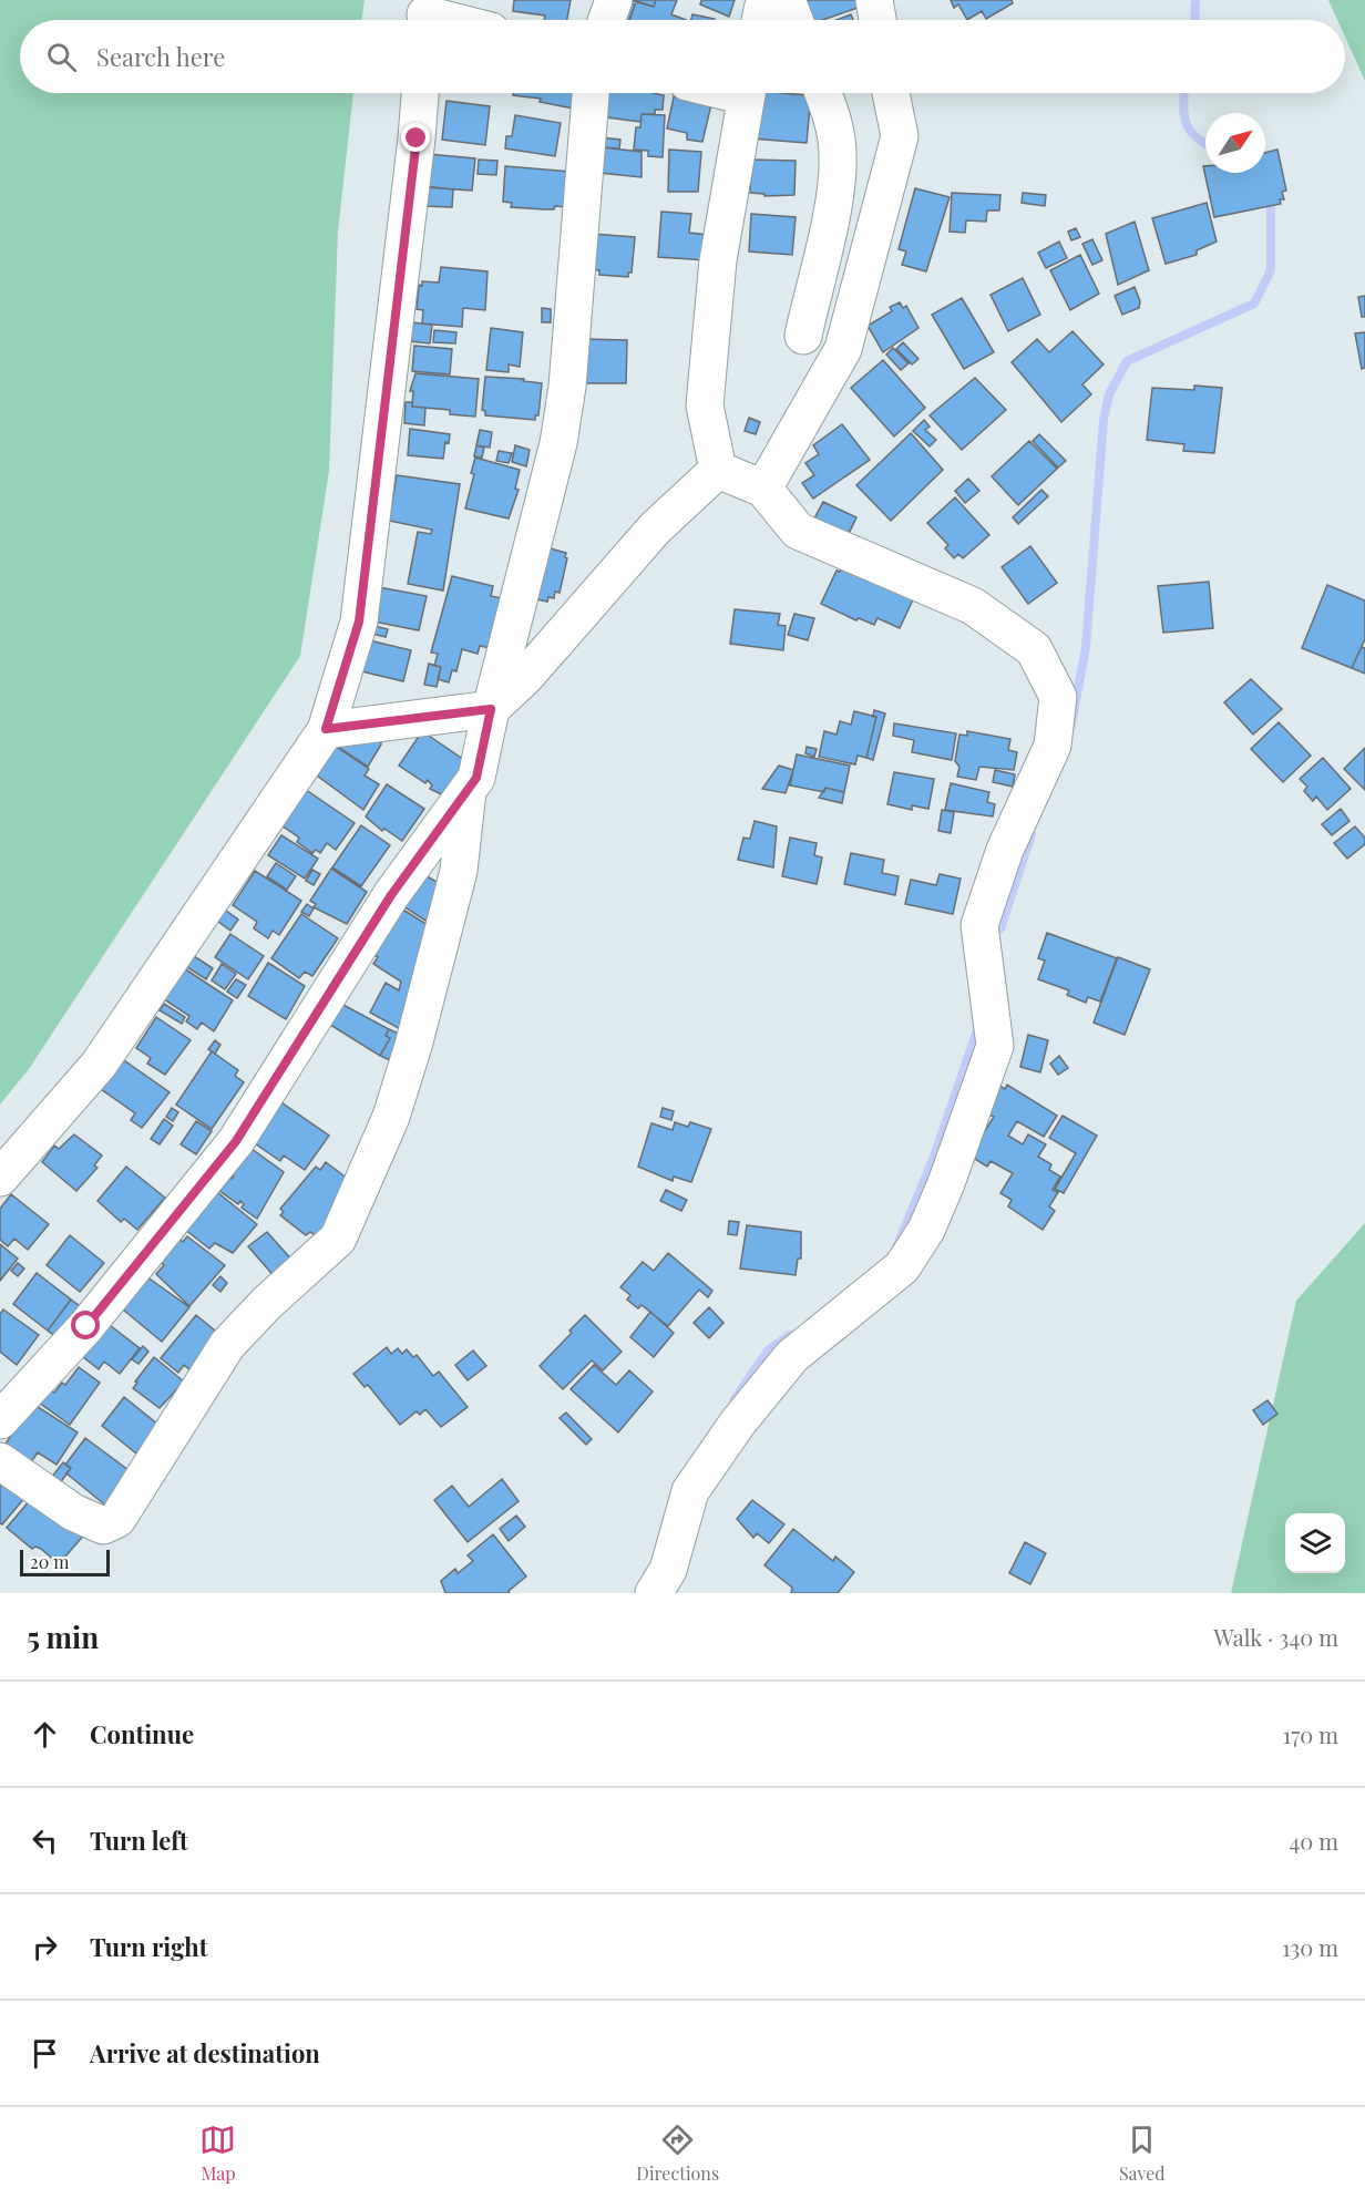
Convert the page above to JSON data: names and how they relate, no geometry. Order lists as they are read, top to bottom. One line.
{"scale_bar":"20 m","north":"top right","page":{"search":"Search here","scale":"20 m","heading":["5 min","Walk · 340 m"],"list":[["Continue","170 m"],["Turn left","40 m"],["Turn right","130 m"],"Arrive at destination"],"nav":["Map","Directions","Saved"]}}
